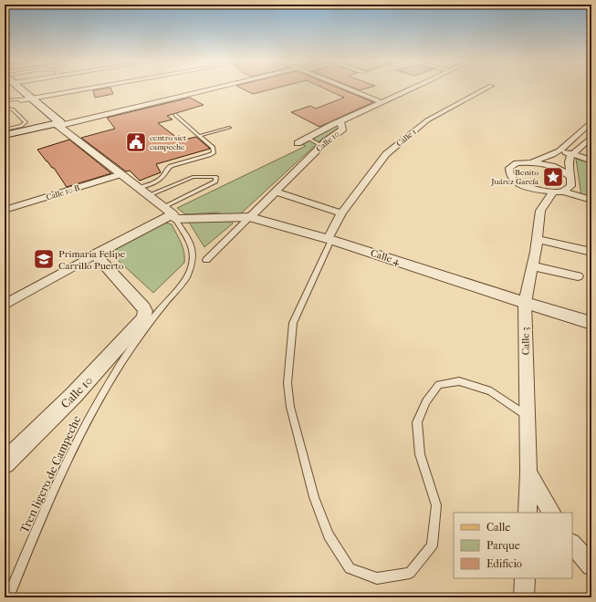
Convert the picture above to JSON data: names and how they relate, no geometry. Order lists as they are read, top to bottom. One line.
{"streets":{"street":["Calle 1","Calle 10","Calle 10-B","Calle 4","Calle 3"],"lane":["Tren ligero de Campeche"]},"crossings":[["Calle 1","Calle 4"],["Calle 10","Calle 4"],["Calle 4","Calle 3"],["Calle 4","Tren ligero de Campeche"]],"places":{"public building":["centro sict campeche"],"place":["Benito Juárez García"],"school or university":["Primaria Felipe Carrillo Puerto"]},"legend":["Calle","Parque","Edificio"]}
